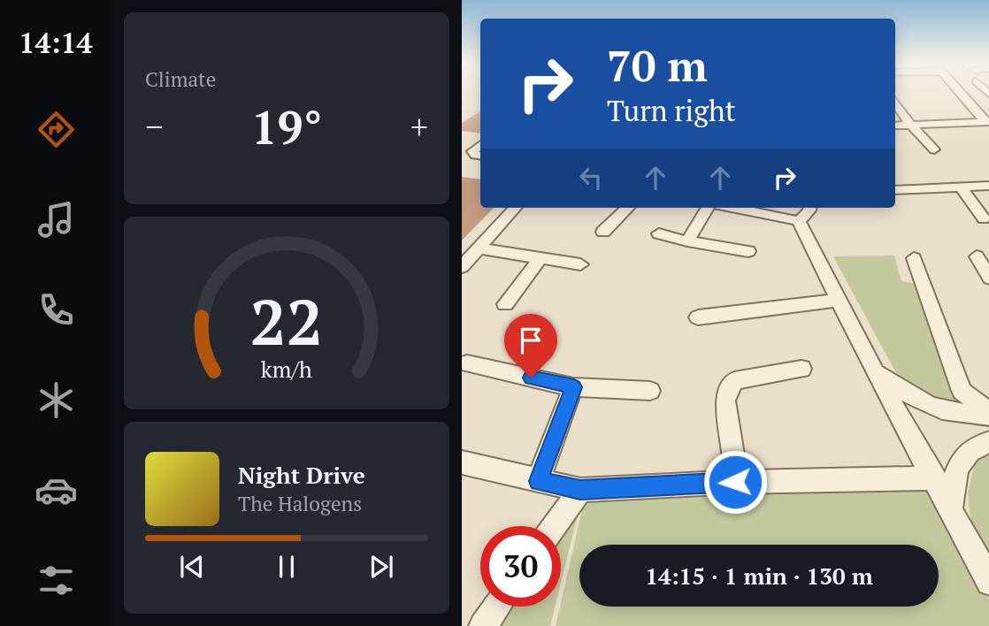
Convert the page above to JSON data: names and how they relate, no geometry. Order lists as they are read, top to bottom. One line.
{"page":{"tabs":"14:14","tile":"Climate","turn":["70 m","Turn right"],"heat":["−","19°","+"],"song":["Night Drive","The Halogens"],"limit":"30","trip":"14:15 · 1 min · 130 m","gauge":["22","km/h"]}}
